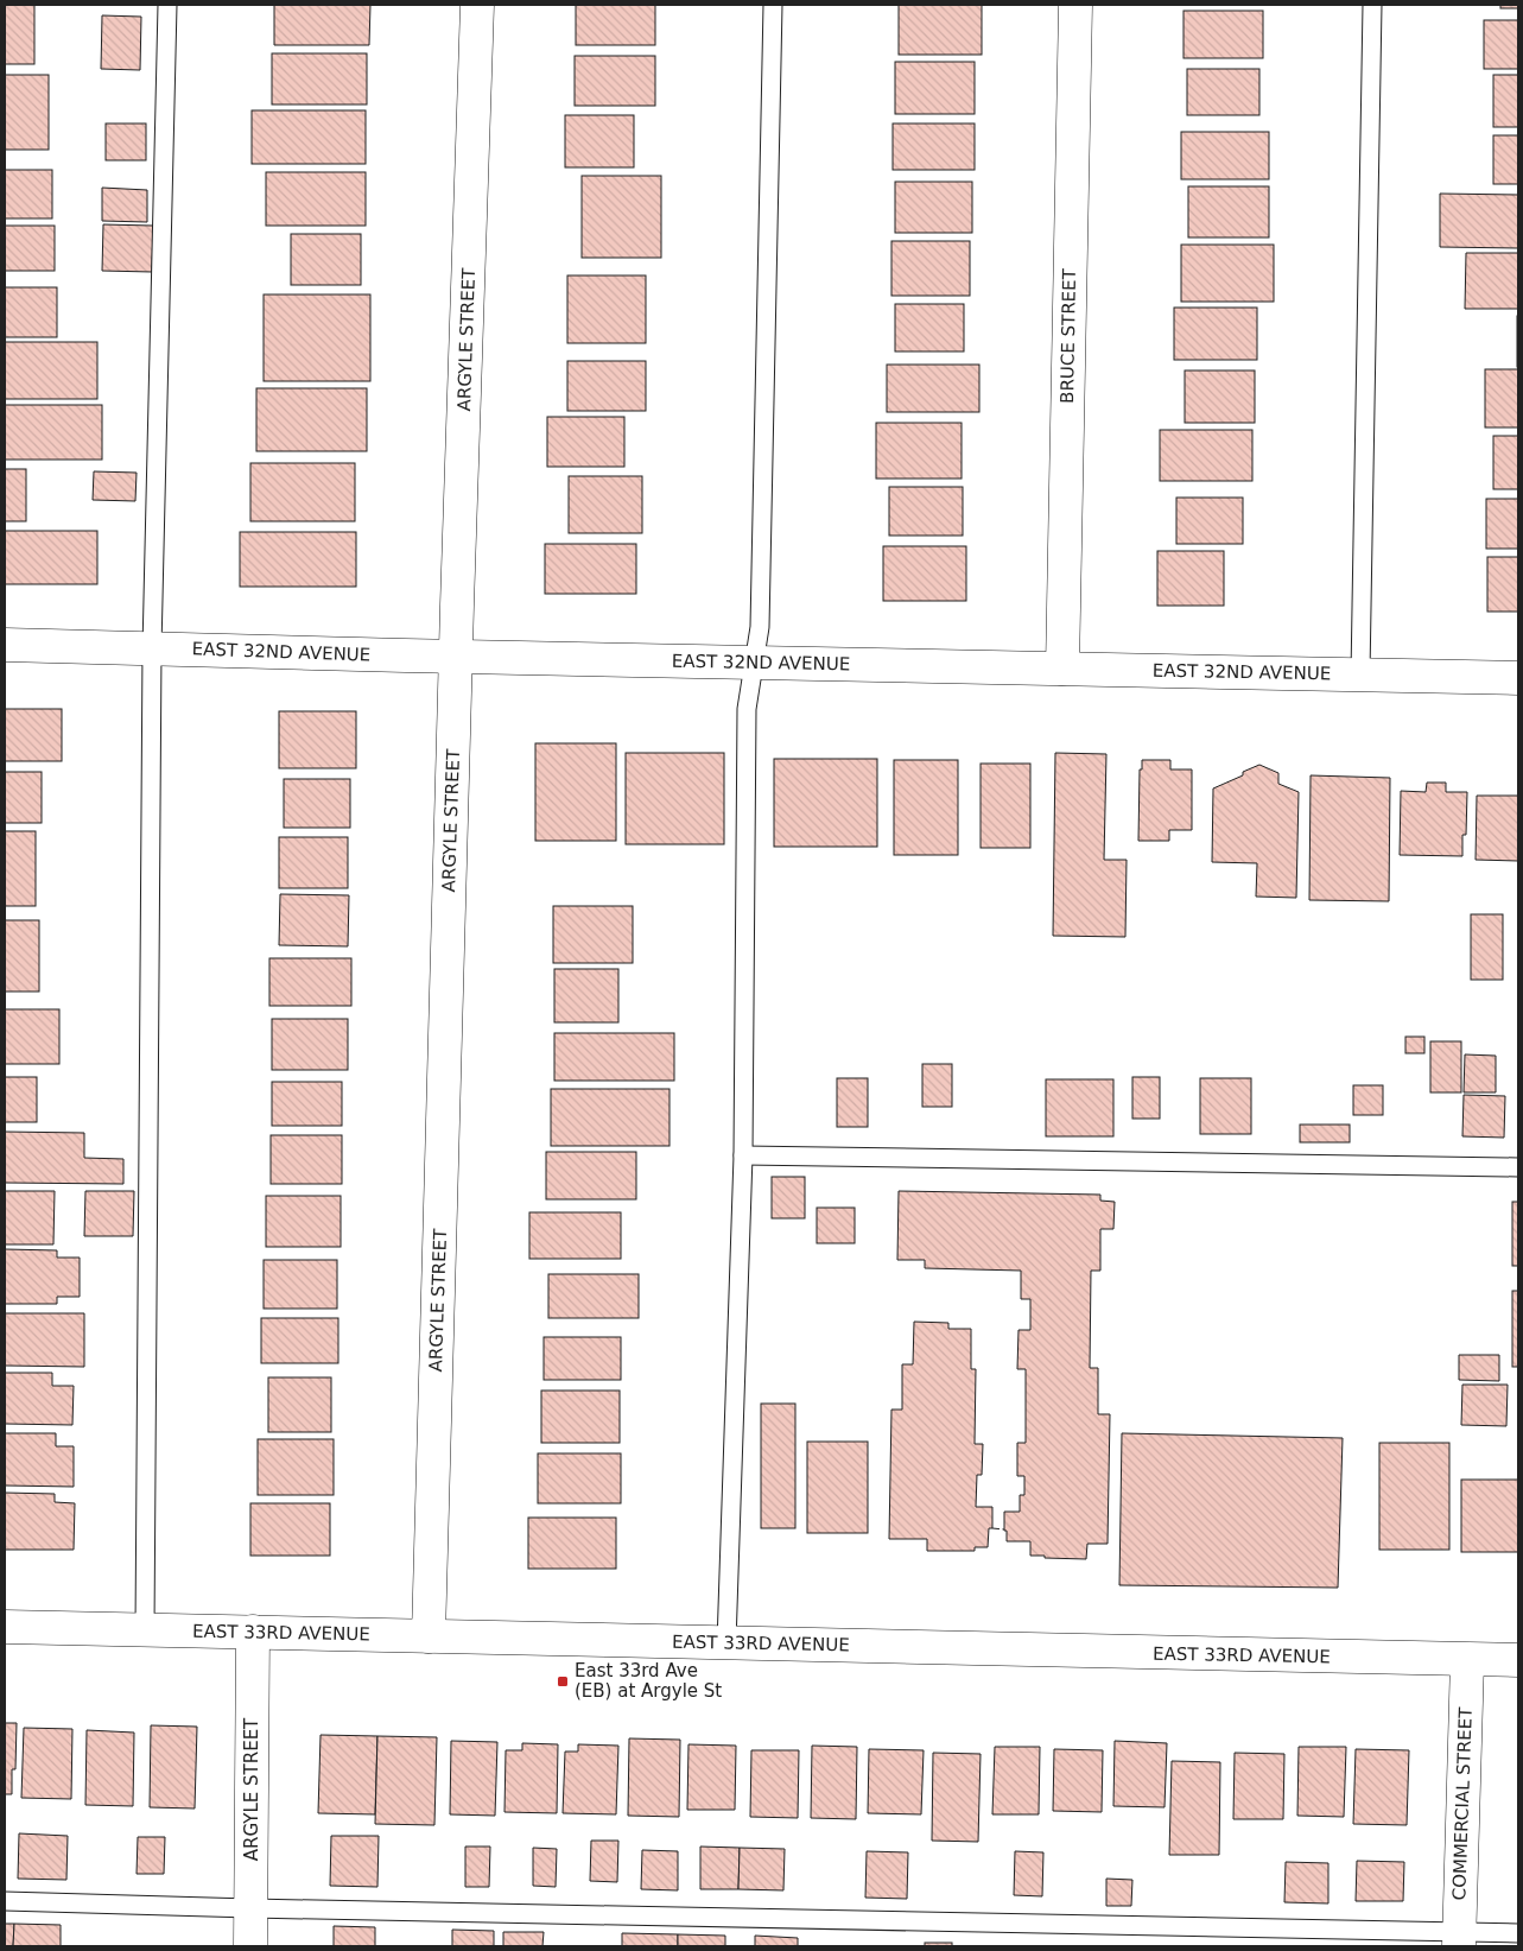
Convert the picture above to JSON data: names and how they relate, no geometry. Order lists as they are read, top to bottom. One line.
{"streets":{"street":["BRUCE STREET","ARGYLE STREET","EAST 32ND AVENUE","EAST 33RD AVENUE","COMMERCIAL STREET"]},"crossings":[["BRUCE STREET","EAST 32ND AVENUE"],["ARGYLE STREET","EAST 32ND AVENUE"],["ARGYLE STREET","EAST 33RD AVENUE"],["EAST 33RD AVENUE","COMMERCIAL STREET"]],"places":{"transit":["East 33rd Ave (EB) at Argyle St"]}}
